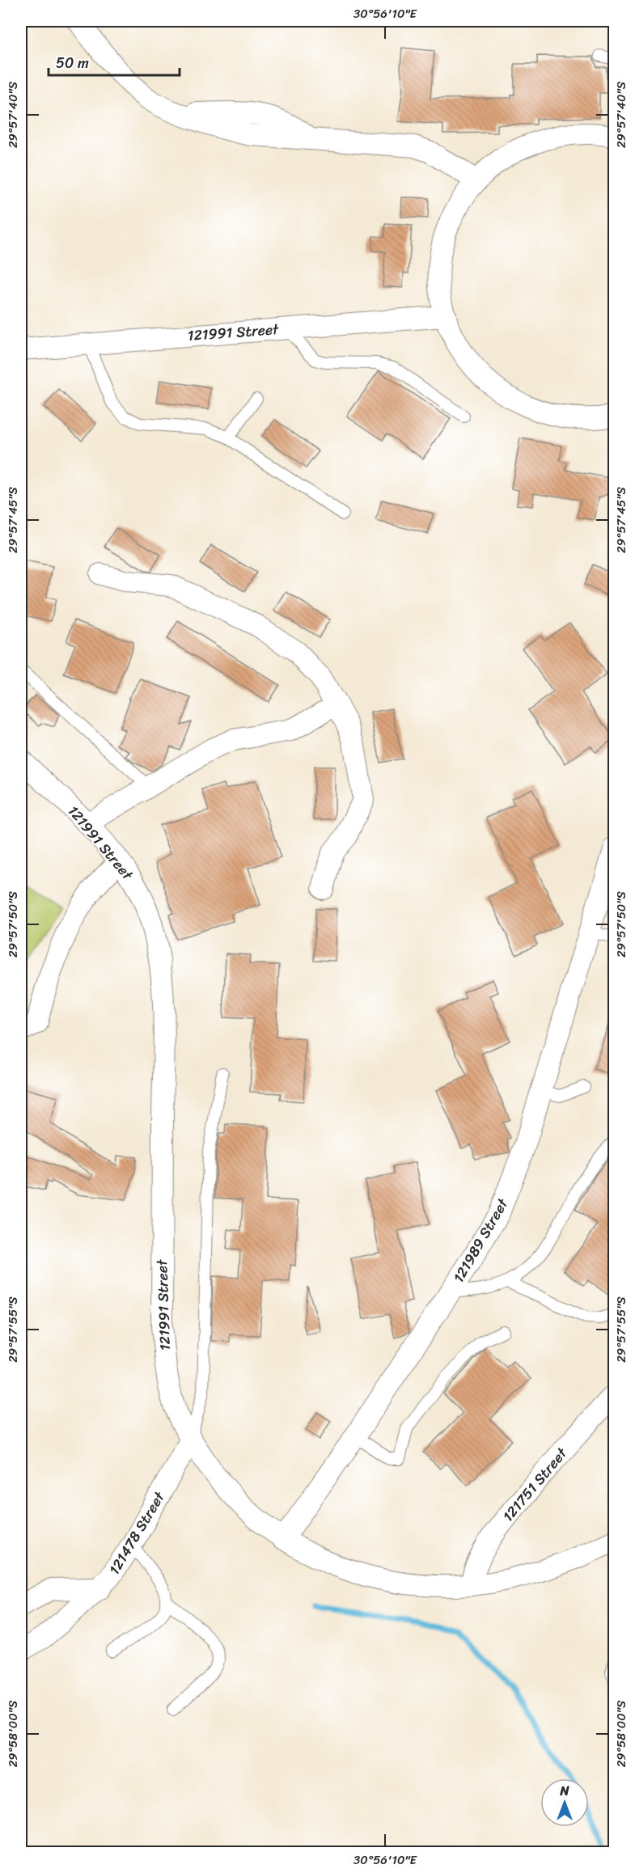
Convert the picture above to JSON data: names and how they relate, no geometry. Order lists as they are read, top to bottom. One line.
{"streets":{"street":["121991 Street","121989 Street","121751 Street","121478 Street"]},"crossings":[["121991 Street","121989 Street"],["121991 Street","121751 Street"],["121991 Street","121478 Street"]],"scale_bar":"50 m","north":"top","coordinates":["30°56'10\"E","29°57'40\"S","29°57'45\"S","29°57'50\"S","29°57'55\"S","29°58'00\"S"]}
